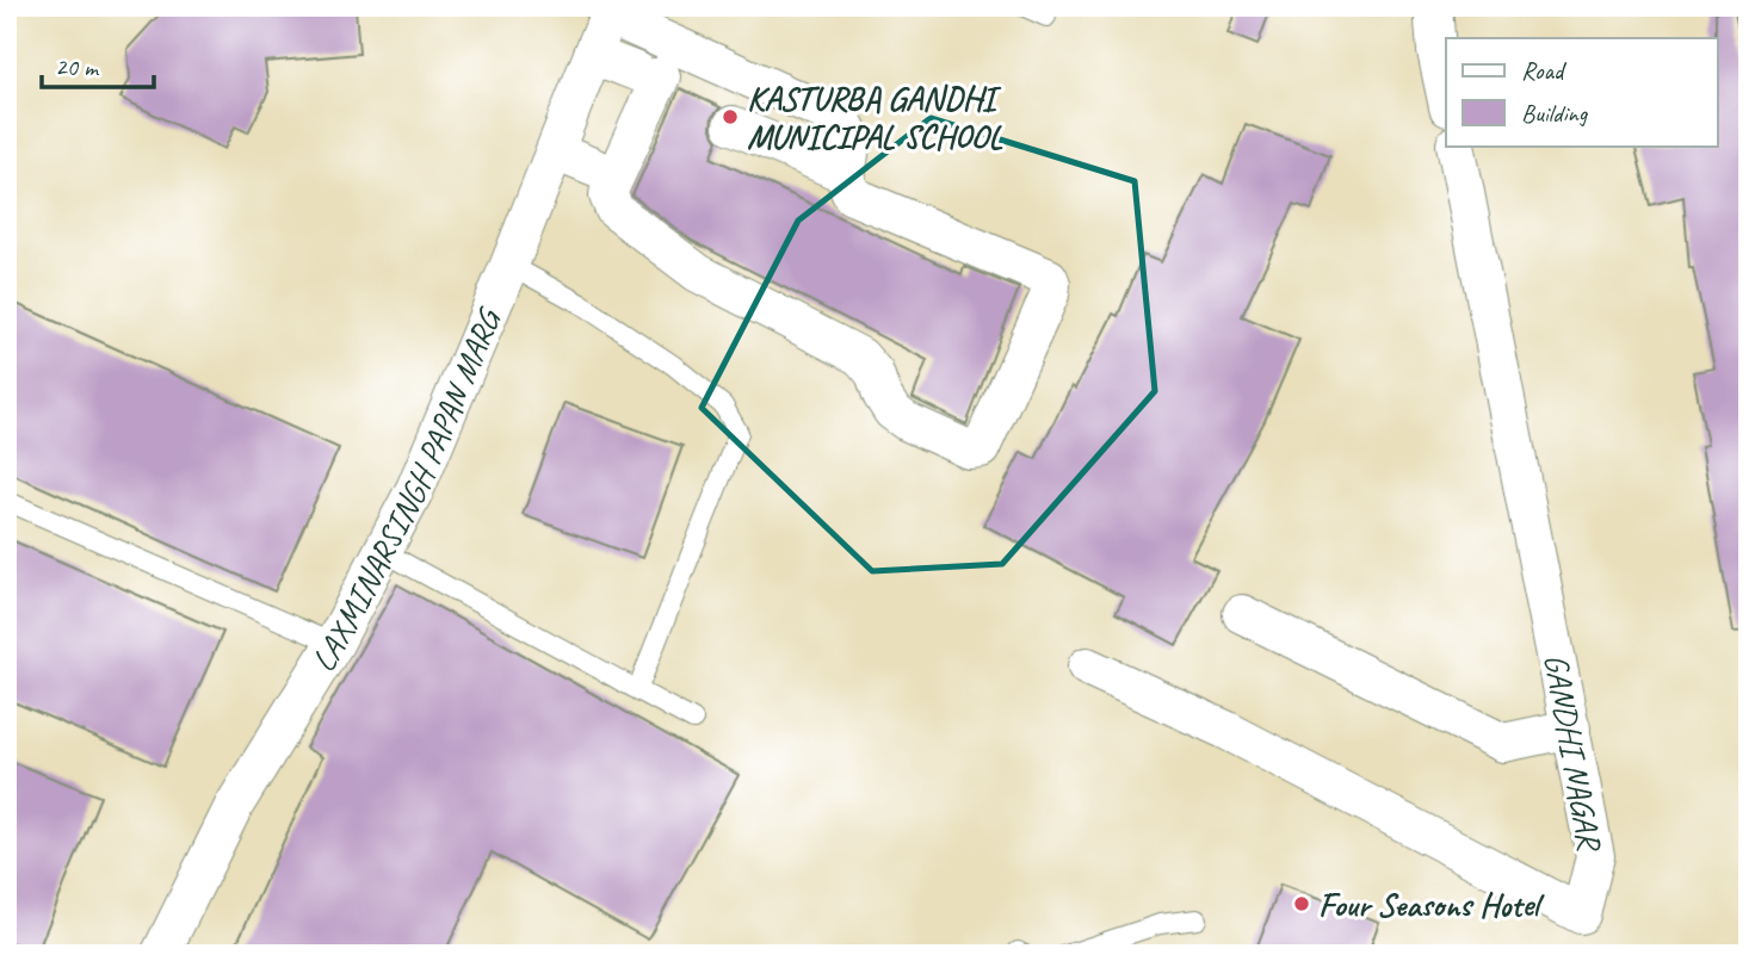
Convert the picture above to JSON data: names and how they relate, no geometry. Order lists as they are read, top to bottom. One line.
{"streets":{"street":["LAXMINARSINGH PAPAN MARG","GANDHI NAGAR"]},"places":["KASTURBA GANDHI MUNICIPAL SCHOOL","Four Seasons Hotel"],"legend":["Road","Building"],"scale_bar":"20 m"}
